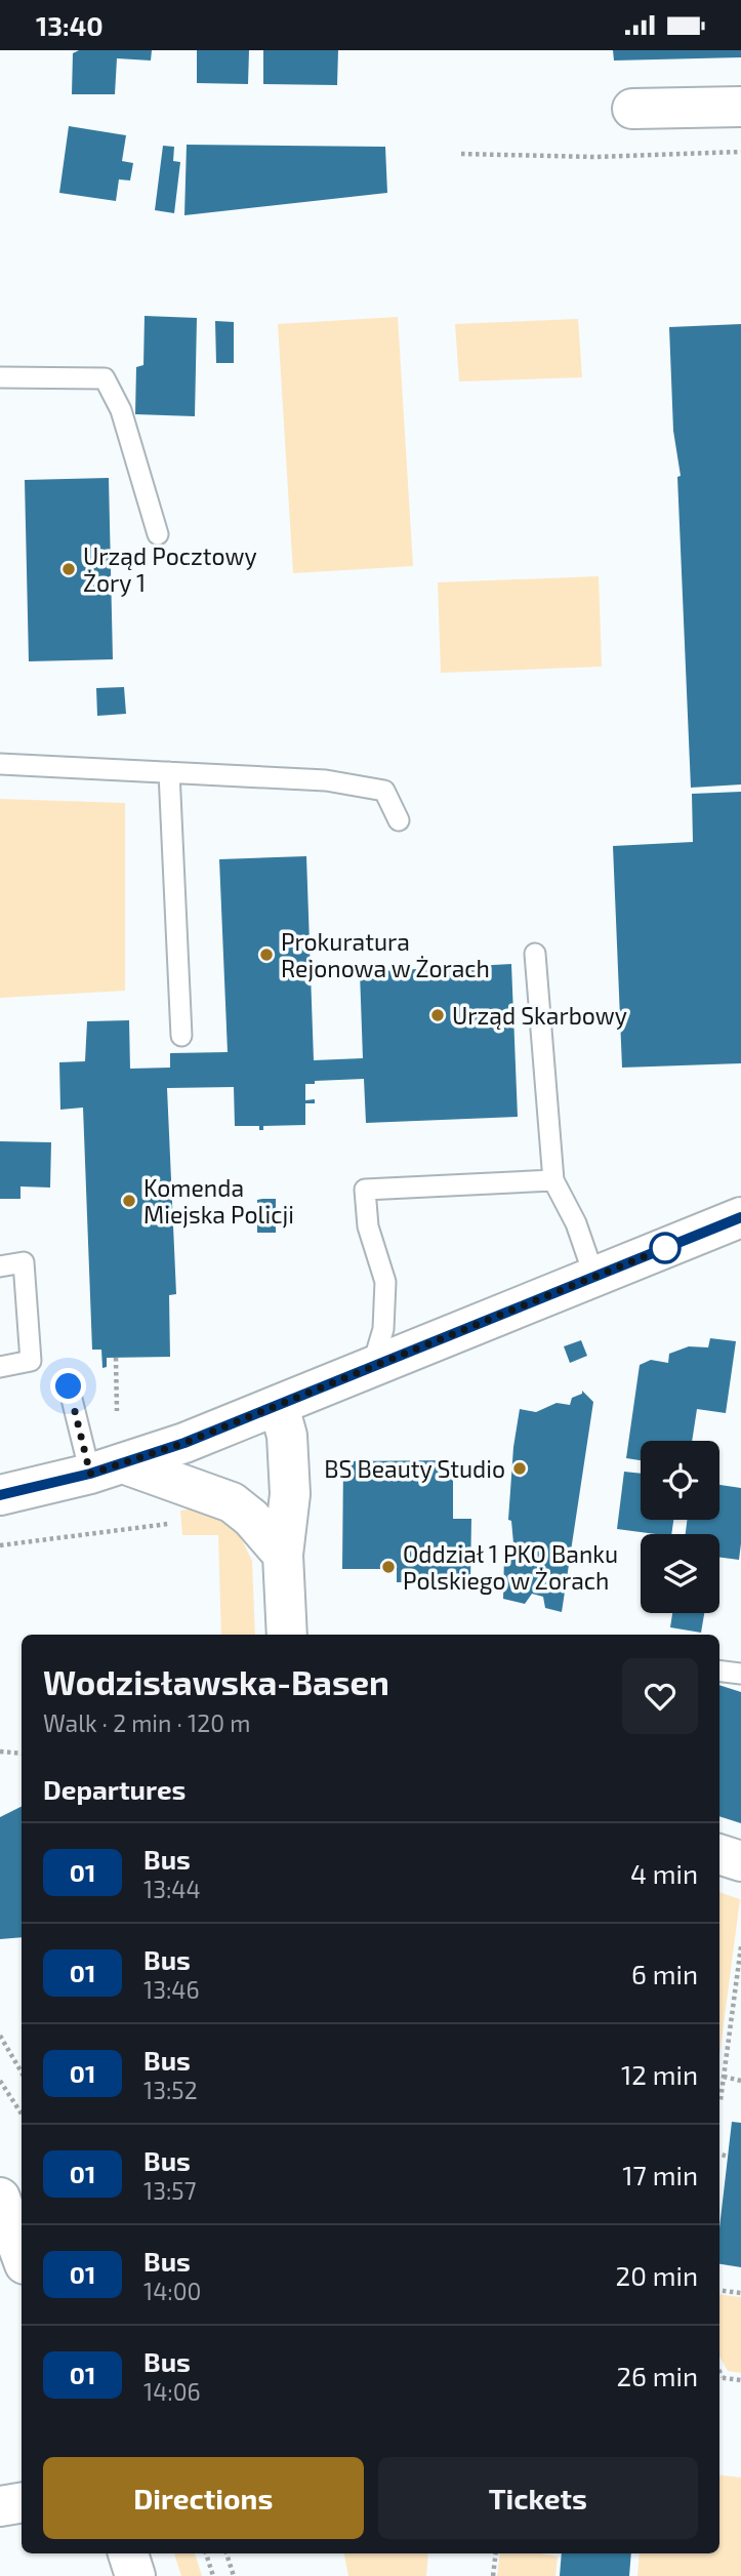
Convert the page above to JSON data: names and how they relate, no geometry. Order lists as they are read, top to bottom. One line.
{"places":["Urząd Pocztowy Żory 1","Prokuratura Rejonowa w Żorach","Urząd Skarbowy","Komenda Miejska Policji","BS Beauty Studio","Oddział 1 PKO Banku Polskiego w Żorach"],"lines":["bus line 01"],"page":{"status":"13:40","heading":[["Wodzisławska-Basen","Walk · 2 min · 120 m"],"Departures"],"list":[{"mark":"01","name":"Bus","note":"13:44","value":"4 min"},{"mark":"01","name":"Bus","note":"13:46","value":"6 min"},{"mark":"01","name":"Bus","note":"13:52","value":"12 min"},{"mark":"01","name":"Bus","note":"13:57","value":"17 min"},{"mark":"01","name":"Bus","note":"14:00","value":"20 min"},{"mark":"01","name":"Bus","note":"14:06","value":"26 min"}],"buttons":["Directions","Tickets"]}}
